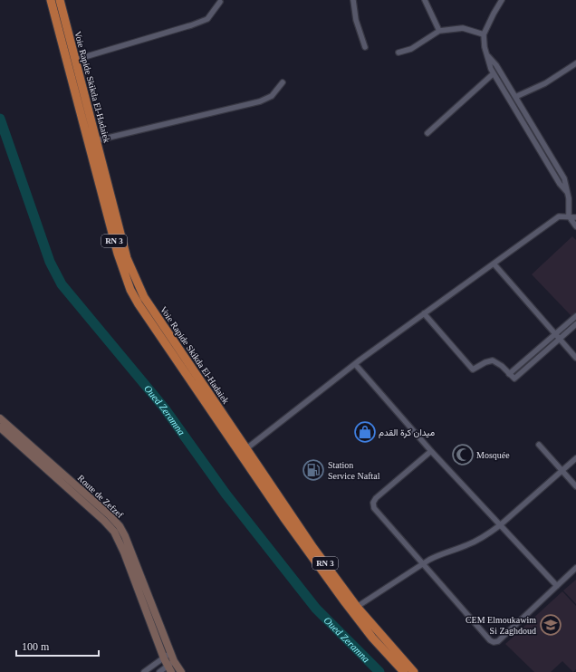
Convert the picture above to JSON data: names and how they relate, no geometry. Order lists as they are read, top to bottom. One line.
{"streets":{"highway":["Voie Rapide Skikda El-Hadaiek","RN 3"],"main road":["Route de Zefzef"]},"water":["Oued Zeramna"],"places":{"shop":["ميدان كرة القدم"],"mosque":["Mosquée"],"fuel station":["Station Service Naftal"],"school or university":["CEM Elmoukawim Si Zaghdoud"]},"scale_bar":"100 m"}
